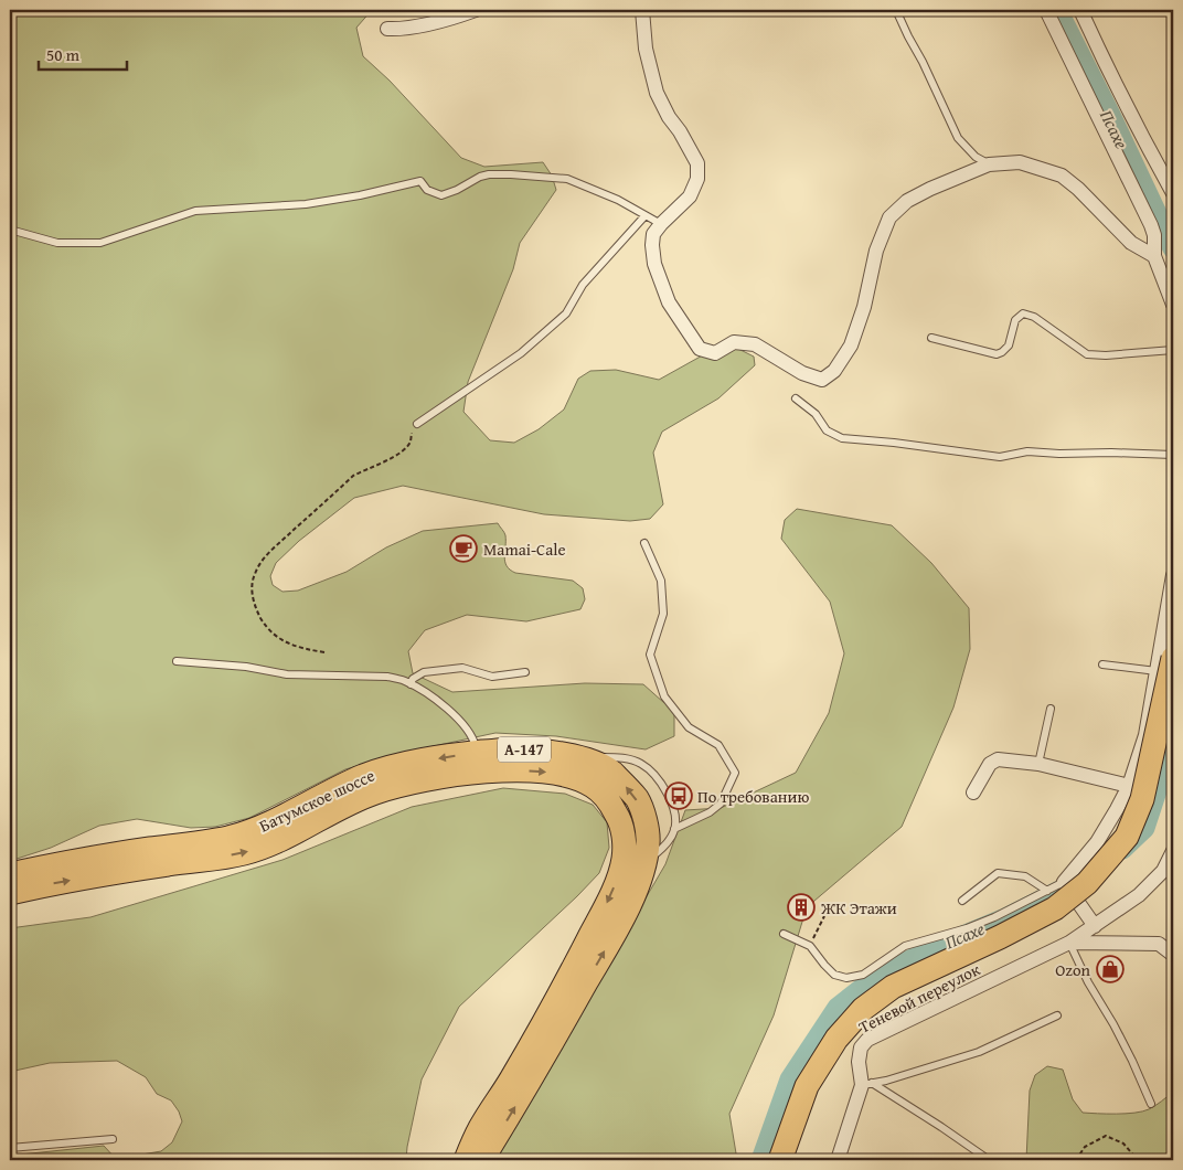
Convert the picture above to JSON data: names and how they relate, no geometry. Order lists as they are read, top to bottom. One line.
{"streets":{"highway":["А-147","Батумское шоссе"],"street":["Теневой переулок"]},"water":["Псахе"],"places":{"cafe":["Mamai-Cale"],"bus stop":["По требованию"],"building":["ЖК Этажи"],"shop":["Ozon"]},"scale_bar":"50 m"}
